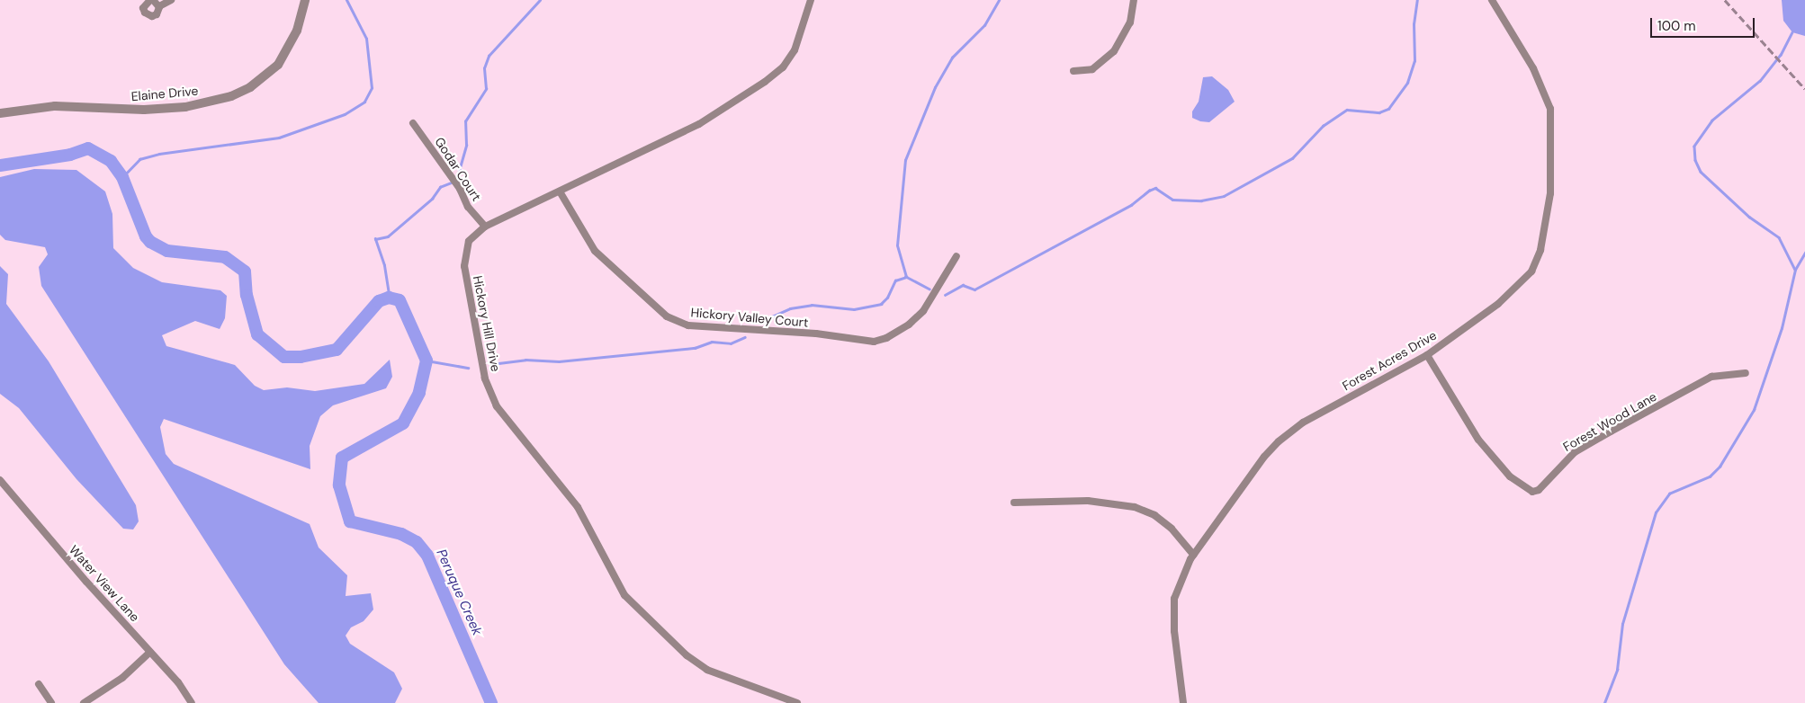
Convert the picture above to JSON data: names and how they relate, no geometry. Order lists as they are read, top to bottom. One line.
{"streets":{"street":["Elaine Drive","Godar Court","Hickory Valley Court","Hickory Hill Drive","Forest Acres Drive","Forest Wood Lane","Water View Lane"]},"crossings":[["Godar Court","Hickory Hill Drive"],["Hickory Valley Court","Hickory Hill Drive"],["Forest Acres Drive","Forest Wood Lane"]],"water":["Peruque Creek"],"scale_bar":"100 m"}
